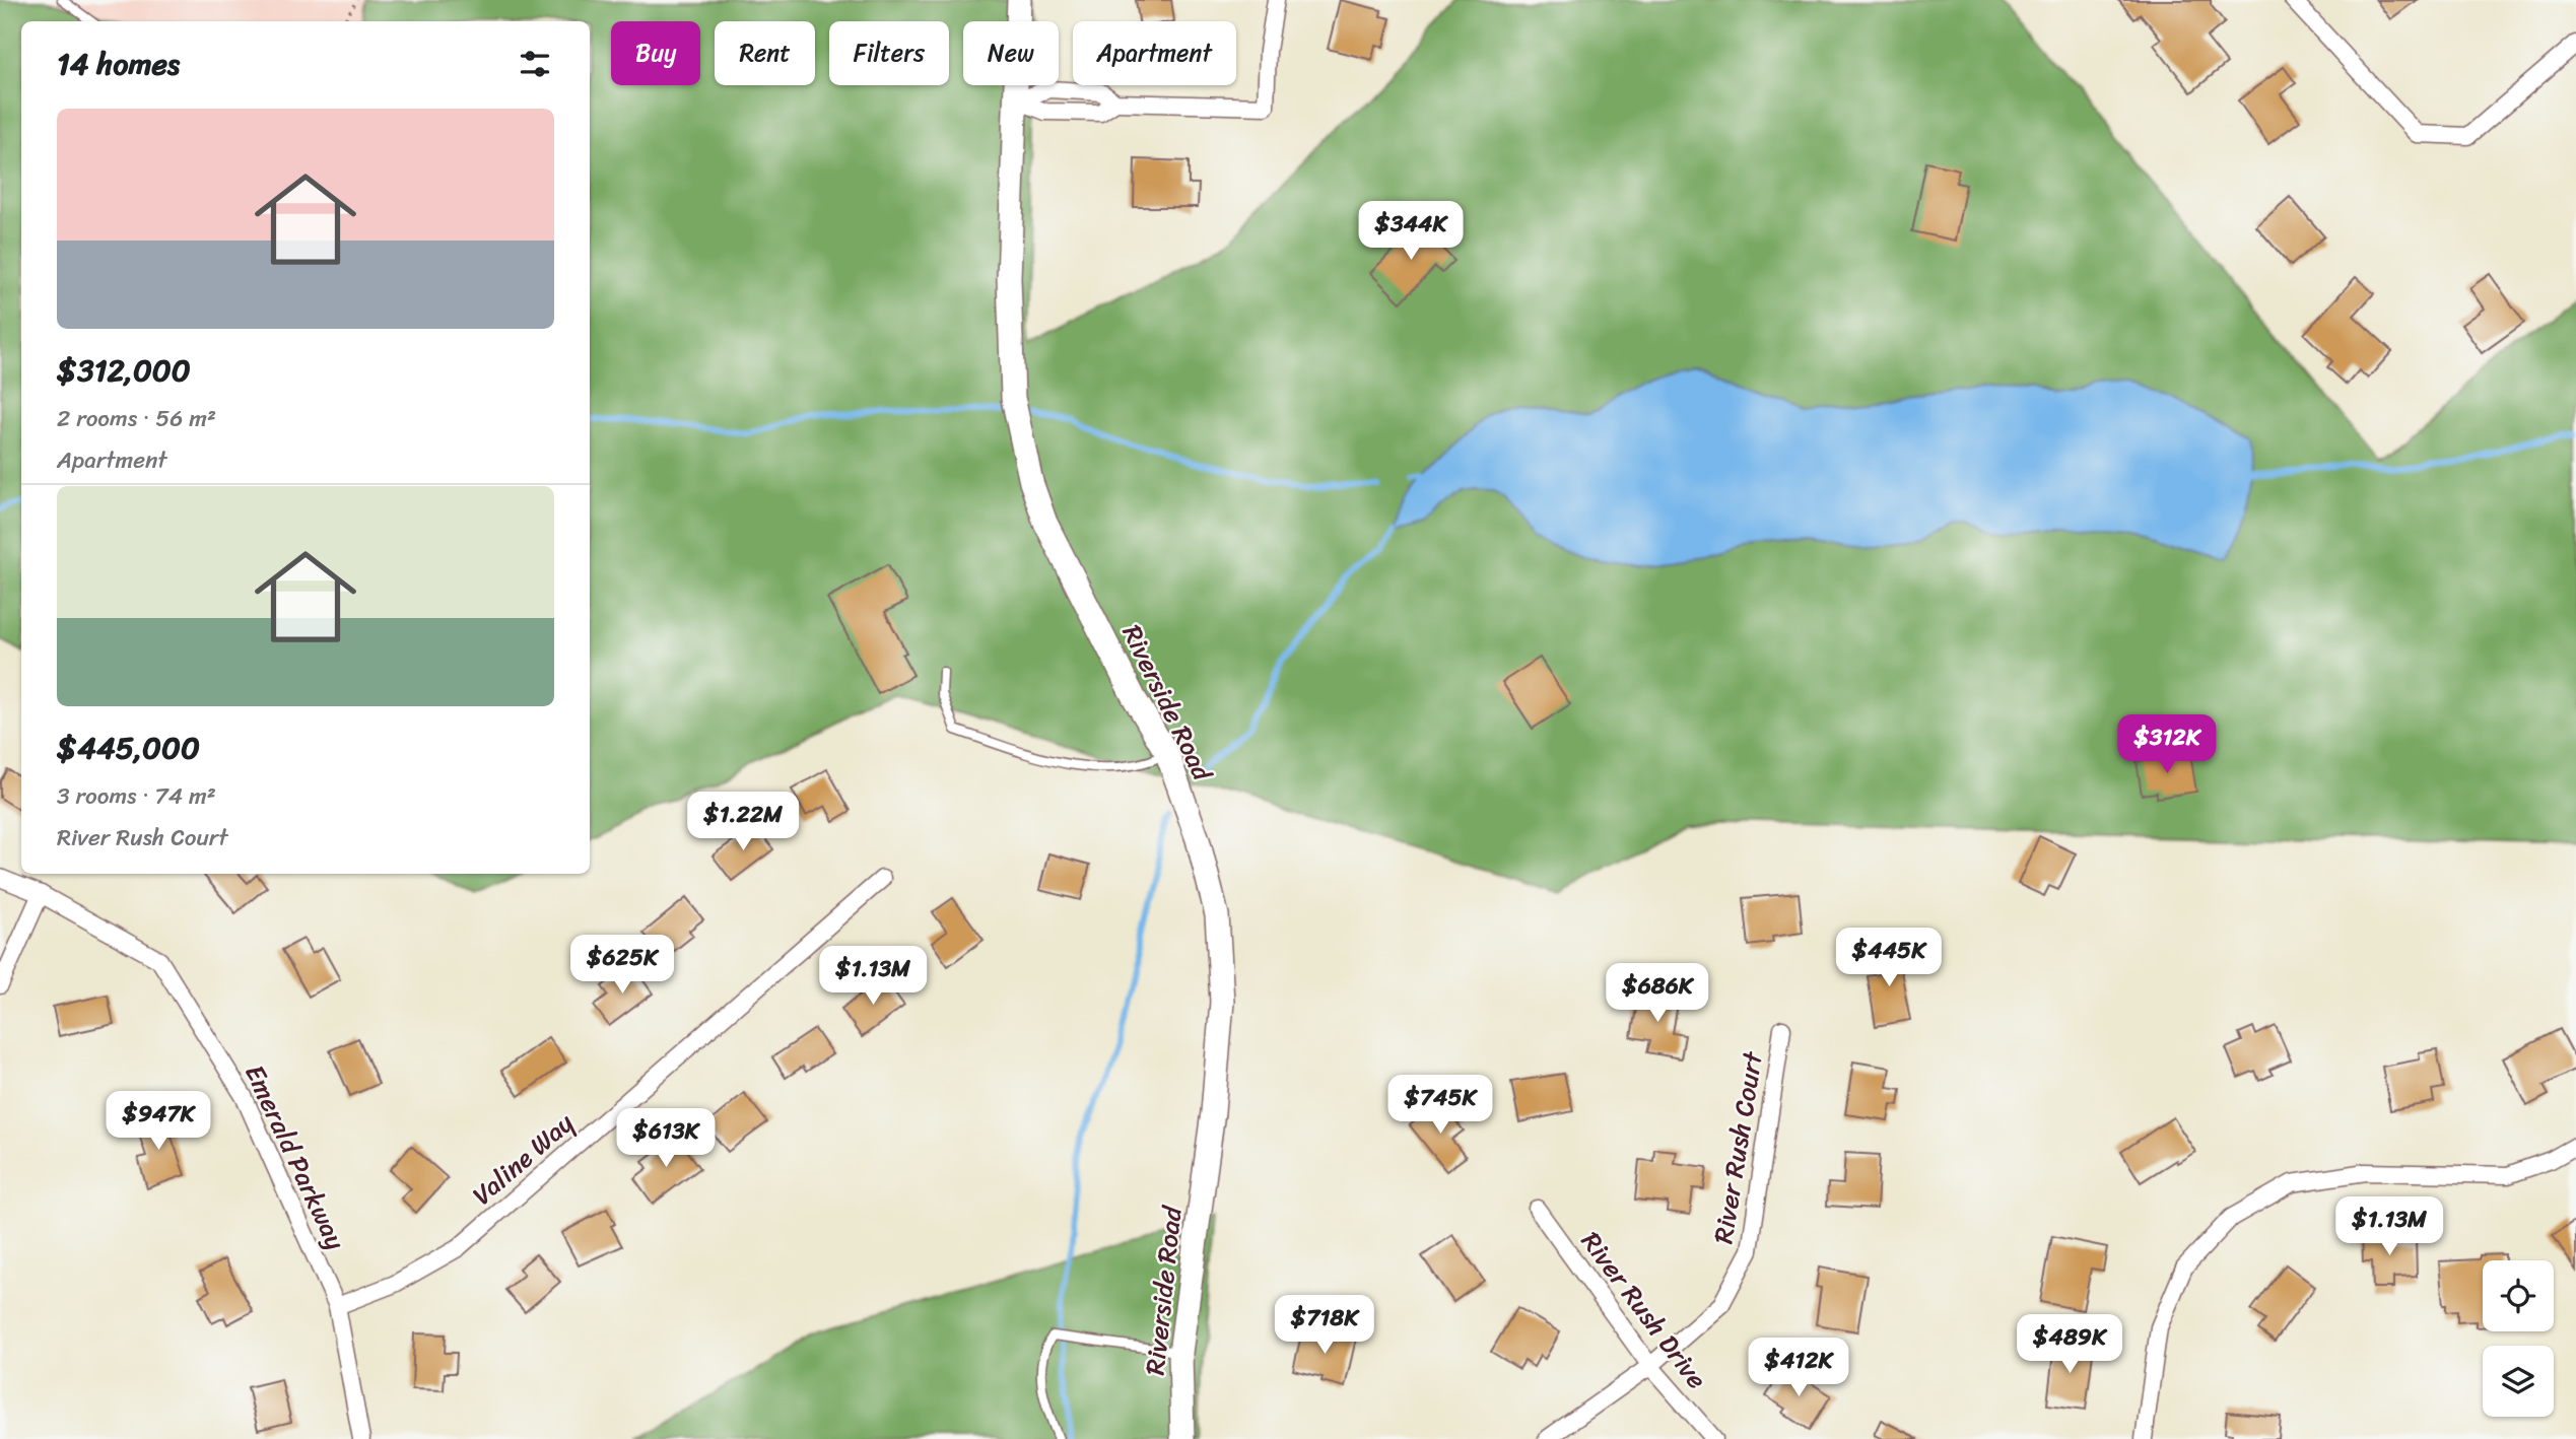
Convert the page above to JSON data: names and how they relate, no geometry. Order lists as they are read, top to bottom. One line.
{"streets":{"street":["Riverside Road","River Rush Court","Emerald Parkway","Valine Way","River Rush Drive"]},"crossings":[["River Rush Court","River Rush Drive"],["Emerald Parkway","Valine Way"]],"page":{"chip":["Buy","Rent","Filters","New","Apartment"],"heading":"14 homes","list":[{"name":"$312,000","note":"2 rooms · 56 m² · Apartment"},{"name":"$445,000","note":"3 rooms · 74 m² · River Rush Court"}],"price":["$344K","$312K","$1.22M","$445K","$625K","$1.13M","$686K","$745K","$947K","$613K","$1.13M","$718K","$489K","$412K"]}}
